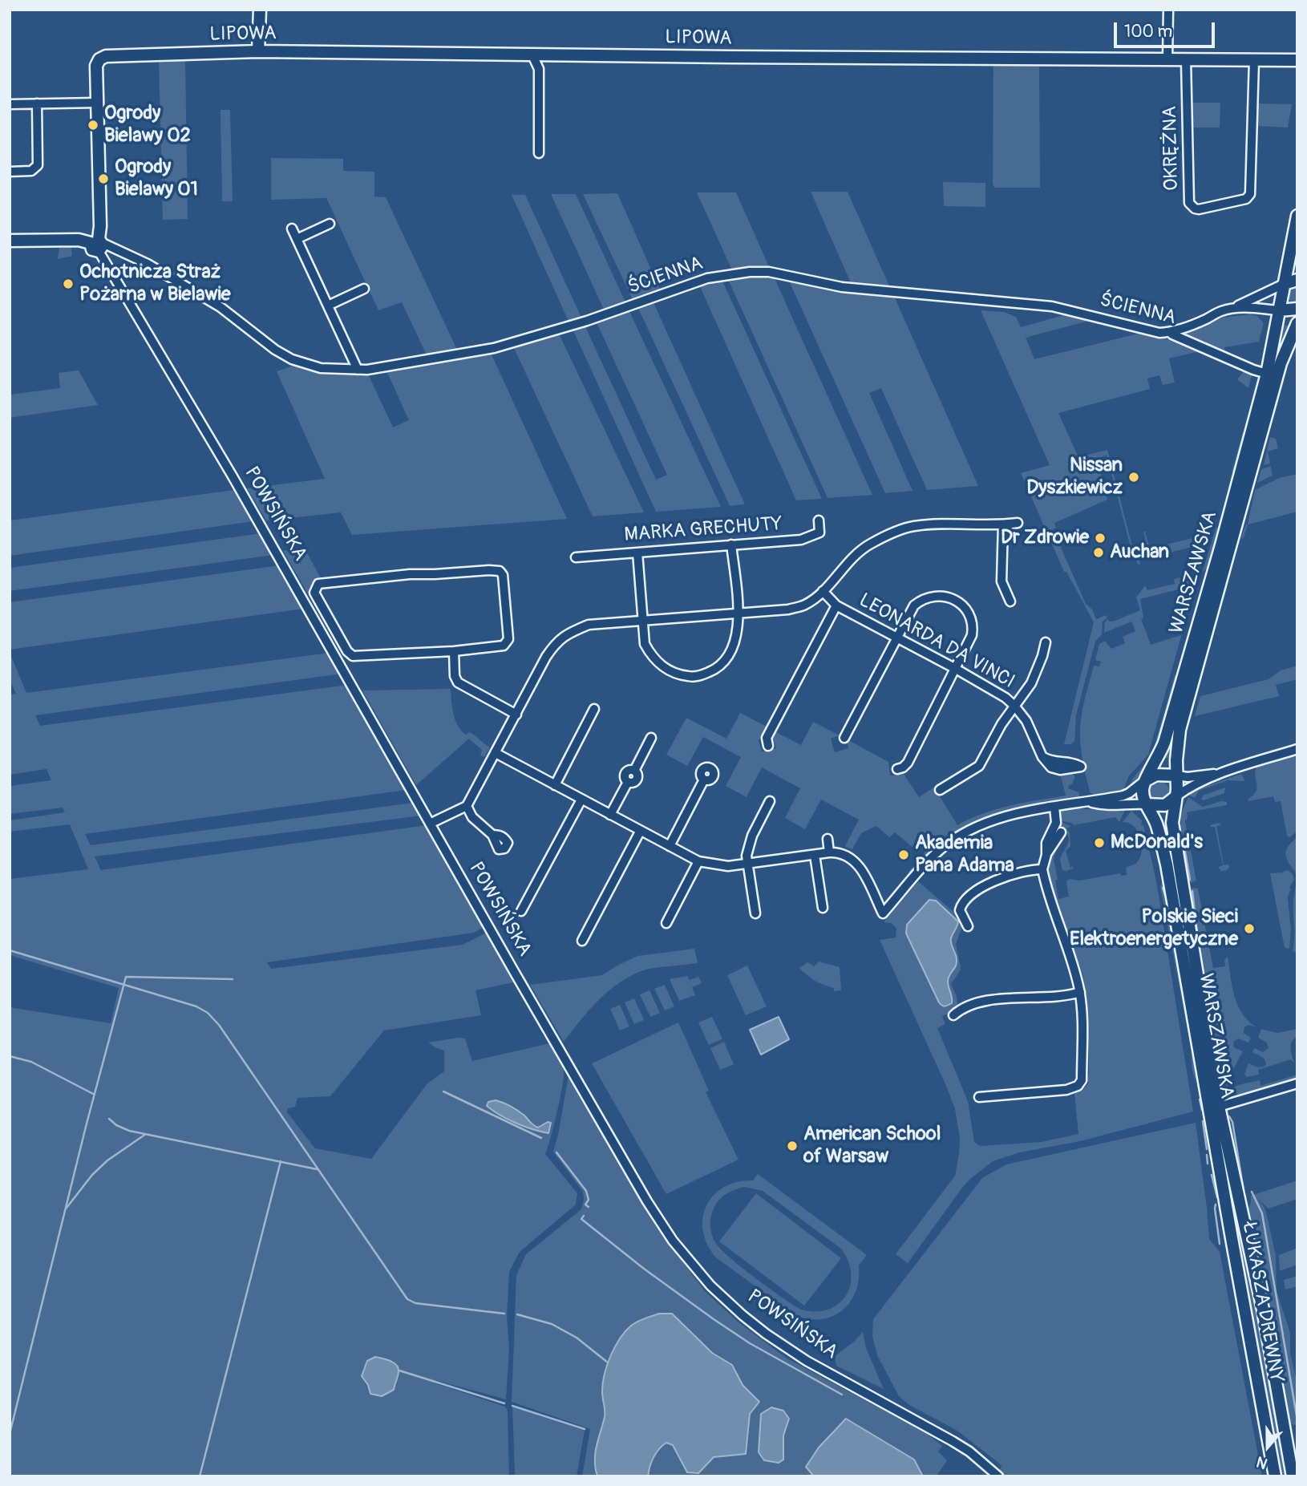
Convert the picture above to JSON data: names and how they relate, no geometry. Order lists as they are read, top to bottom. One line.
{"streets":{"main road":["LIPOWA","WARSZAWSKA","ŁUKASZA DREWNY"],"street":["OKRĘŻNA","ŚCIENNA","POWSIŃSKA","MARKA GRECHUTY","LEONARDA DA VINCI"]},"crossings":[["LIPOWA","OKRĘŻNA"],["ŚCIENNA","POWSIŃSKA"],["ŚCIENNA","WARSZAWSKA"],["WARSZAWSKA","ŁUKASZA DREWNY"]],"places":["Ogrody Bielawy 02","Ogrody Bielawy 01","Ochotnicza Straż Pożarna w Bielawie","Nissan Dyszkiewicz","Dr Zdrowie","Auchan","McDonald's","Akademia Pana Adama","Polskie Sieci Elektroenergetyczne","American School of Warsaw"],"scale_bar":"100 m","north":"bottom"}
